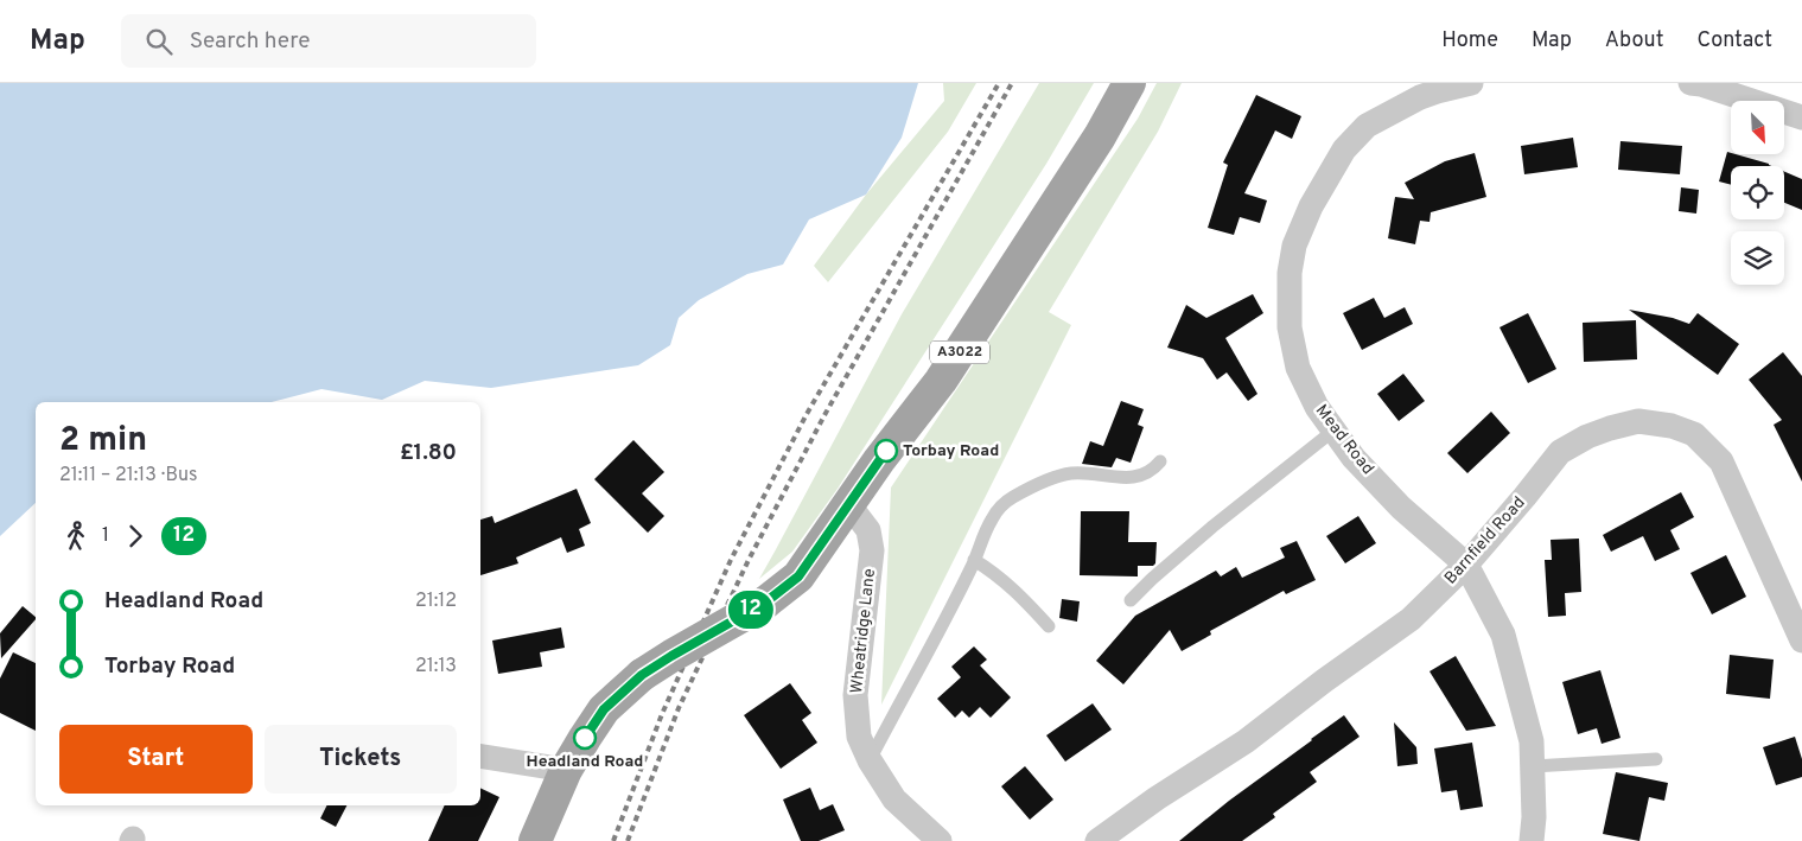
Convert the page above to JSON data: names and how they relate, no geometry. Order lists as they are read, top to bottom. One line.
{"streets":{"main road":["A3022"],"street":["Mead Road","Barnfield Road","Wheatridge Lane"]},"crossings":[["A3022","Wheatridge Lane"],["Mead Road","Barnfield Road"]],"places":["Torbay Road","Headland Road"],"lines":["bus line 12"],"north":"bottom right","page":{"header":"Map","search":"Search here","nav":["Home","Map","About","Contact"],"on_map":"12","heading":["2 min","21:11 – 21:13 · Bus","£1.80"],"legs":["1","12"],"list":[{"name":"Headland Road","value":"21:12"},{"name":"Torbay Road","value":"21:13"}],"buttons":["Start","Tickets"]}}
